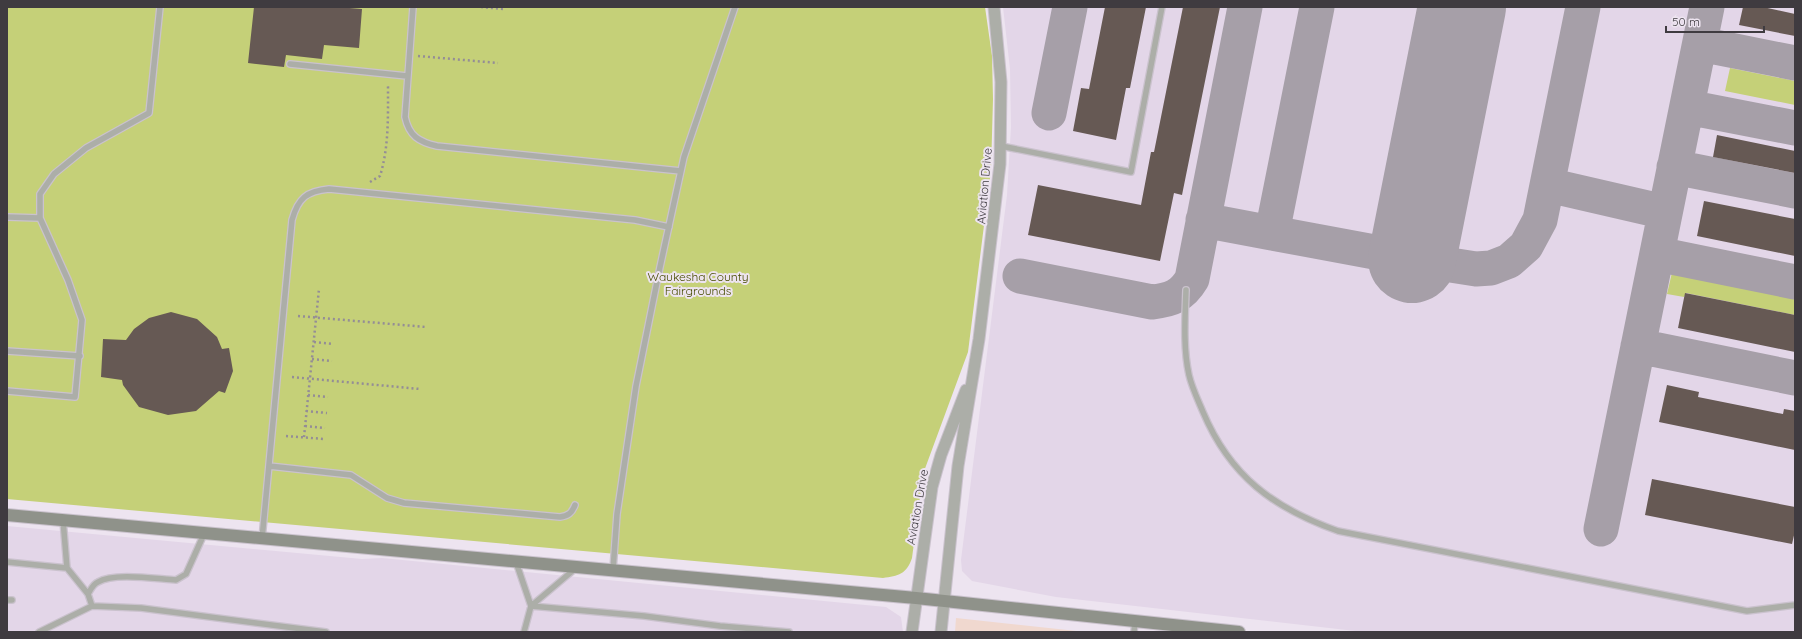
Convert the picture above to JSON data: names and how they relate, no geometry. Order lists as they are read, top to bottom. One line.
{"streets":{"street":["Aviation Drive"]},"parks":["Waukesha County Fairgrounds"],"scale_bar":"50 m"}
